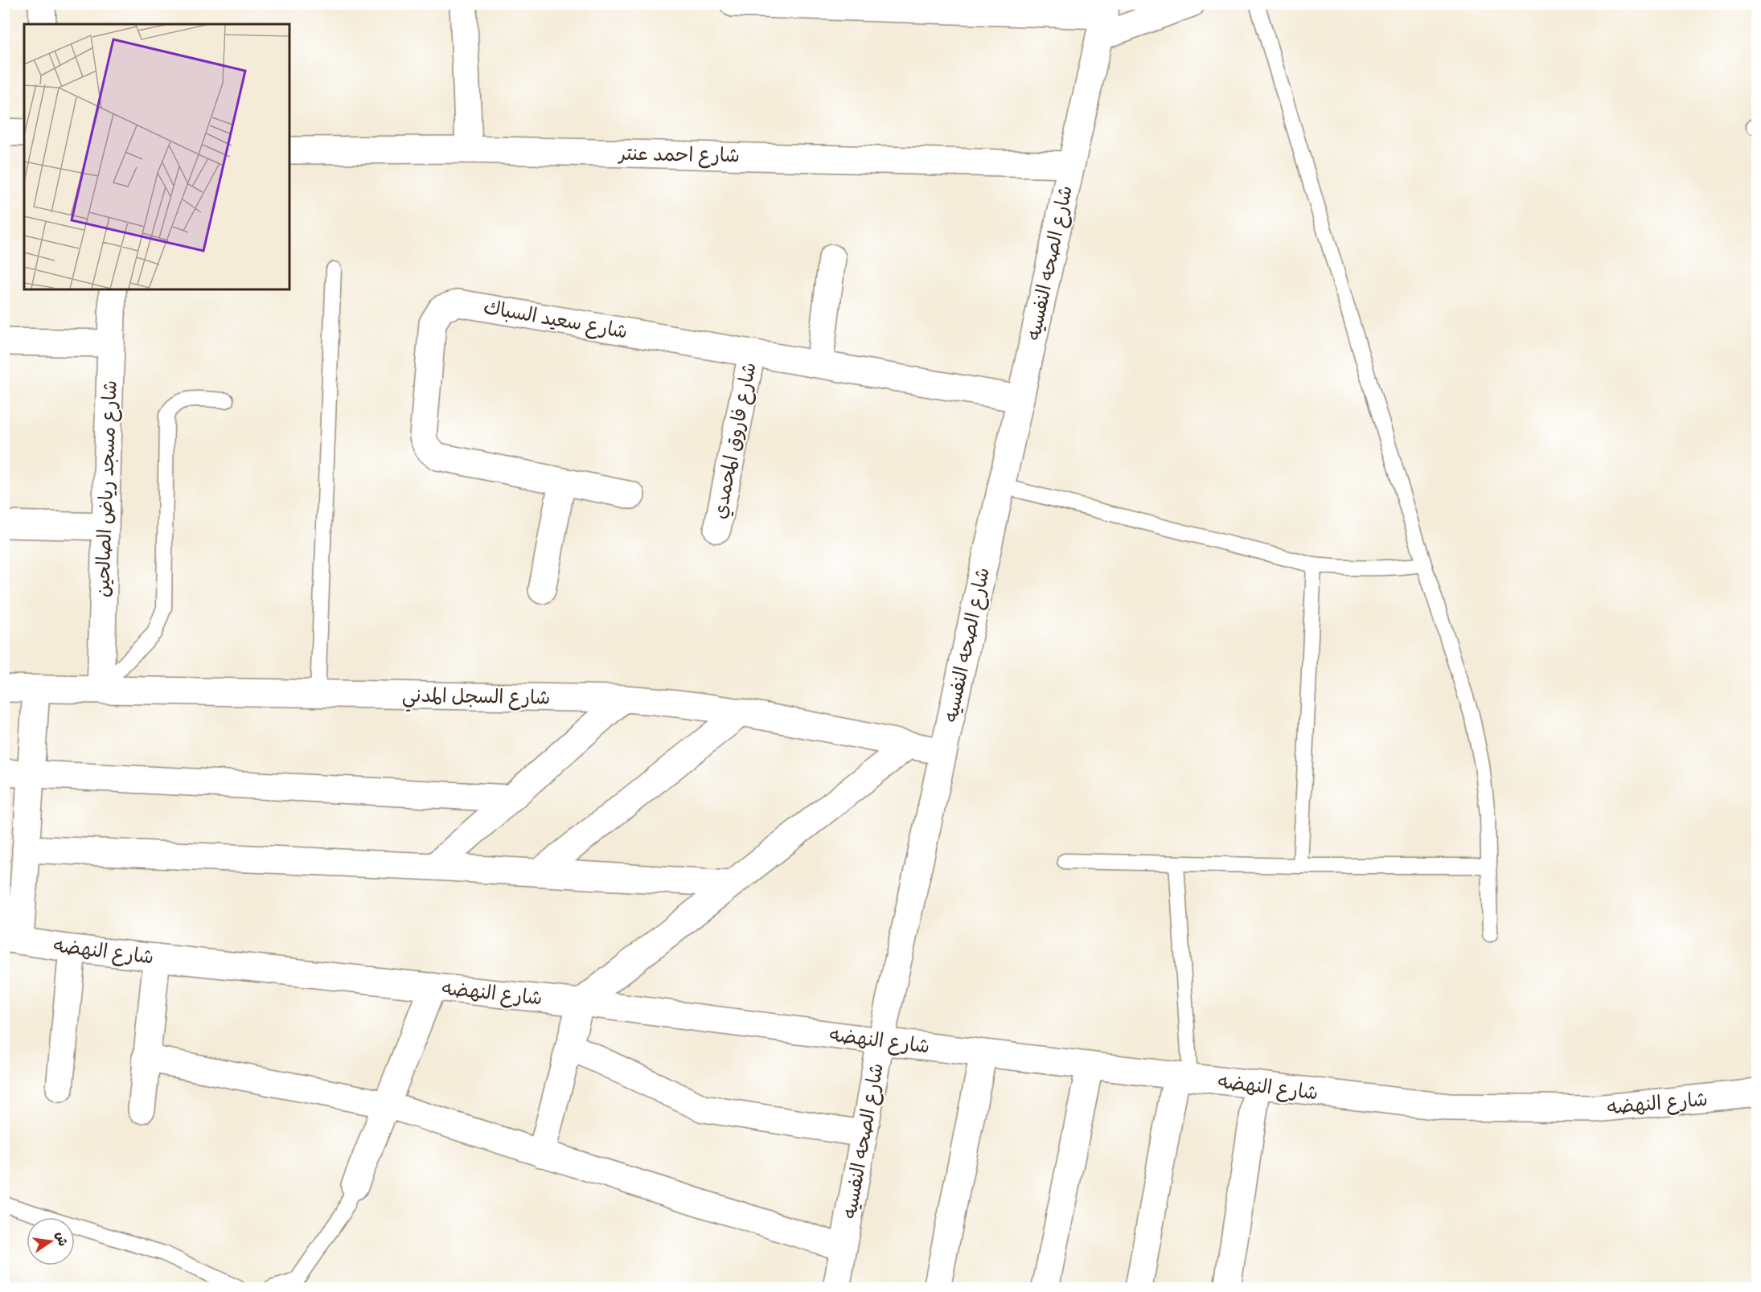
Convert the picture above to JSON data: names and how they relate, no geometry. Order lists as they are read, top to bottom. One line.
{"streets":{"street":["شارع احمد عنتر","شارع الصحه النفسيه","شارع سعيد السباك","شارع فاروق المحمدي","شارع مسجد رياض الصالحين","شارع السجل المدني","شارع النهضه"]},"crossings":[["شارع احمد عنتر","شارع الصحه النفسيه"],["شارع الصحه النفسيه","شارع سعيد السباك"],["شارع الصحه النفسيه","شارع السجل المدني"],["شارع الصحه النفسيه","شارع النهضه"],["شارع سعيد السباك","شارع فاروق المحمدي"],["شارع مسجد رياض الصالحين","شارع السجل المدني"]],"north":"right"}
